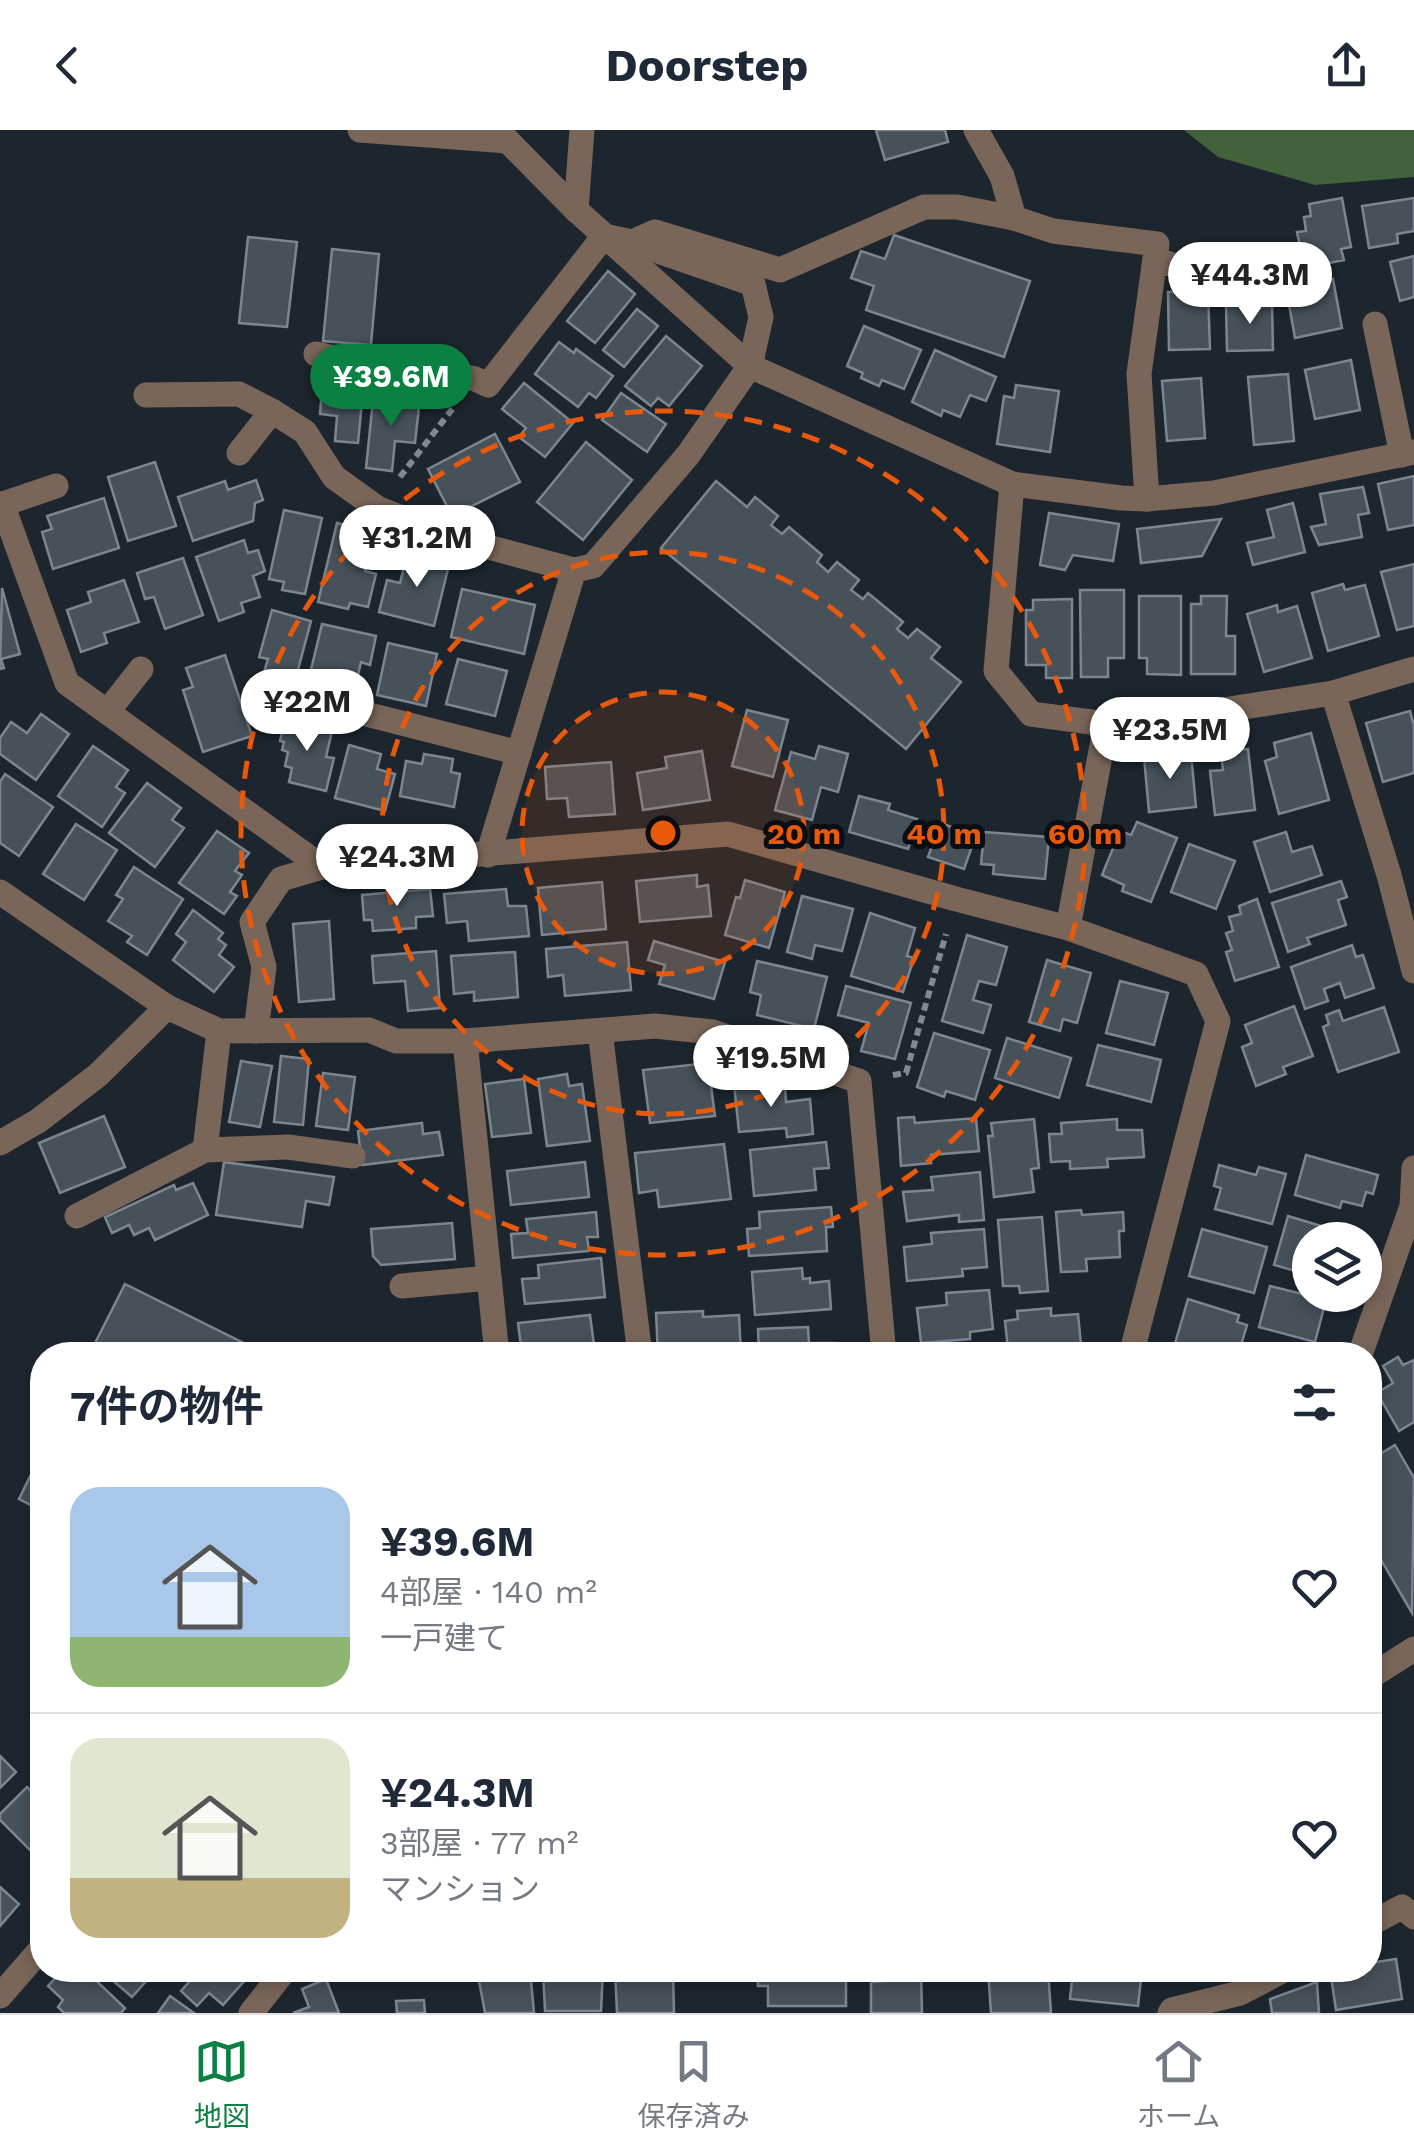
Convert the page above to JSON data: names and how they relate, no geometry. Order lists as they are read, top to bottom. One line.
{"page":{"header":"Doorstep","price":["¥44.3M","¥39.6M","¥31.2M","¥22M","¥23.5M","¥24.3M","¥19.5M"],"heading":"7件の物件","list":[{"name":"¥39.6M","note":"4部屋 · 140 m² · 一戸建て"},{"name":"¥24.3M","note":"3部屋 · 77 m² · マンション"}],"tabs":["地図","保存済み","ホーム"]},"rings":["20 m","40 m","60 m"]}
